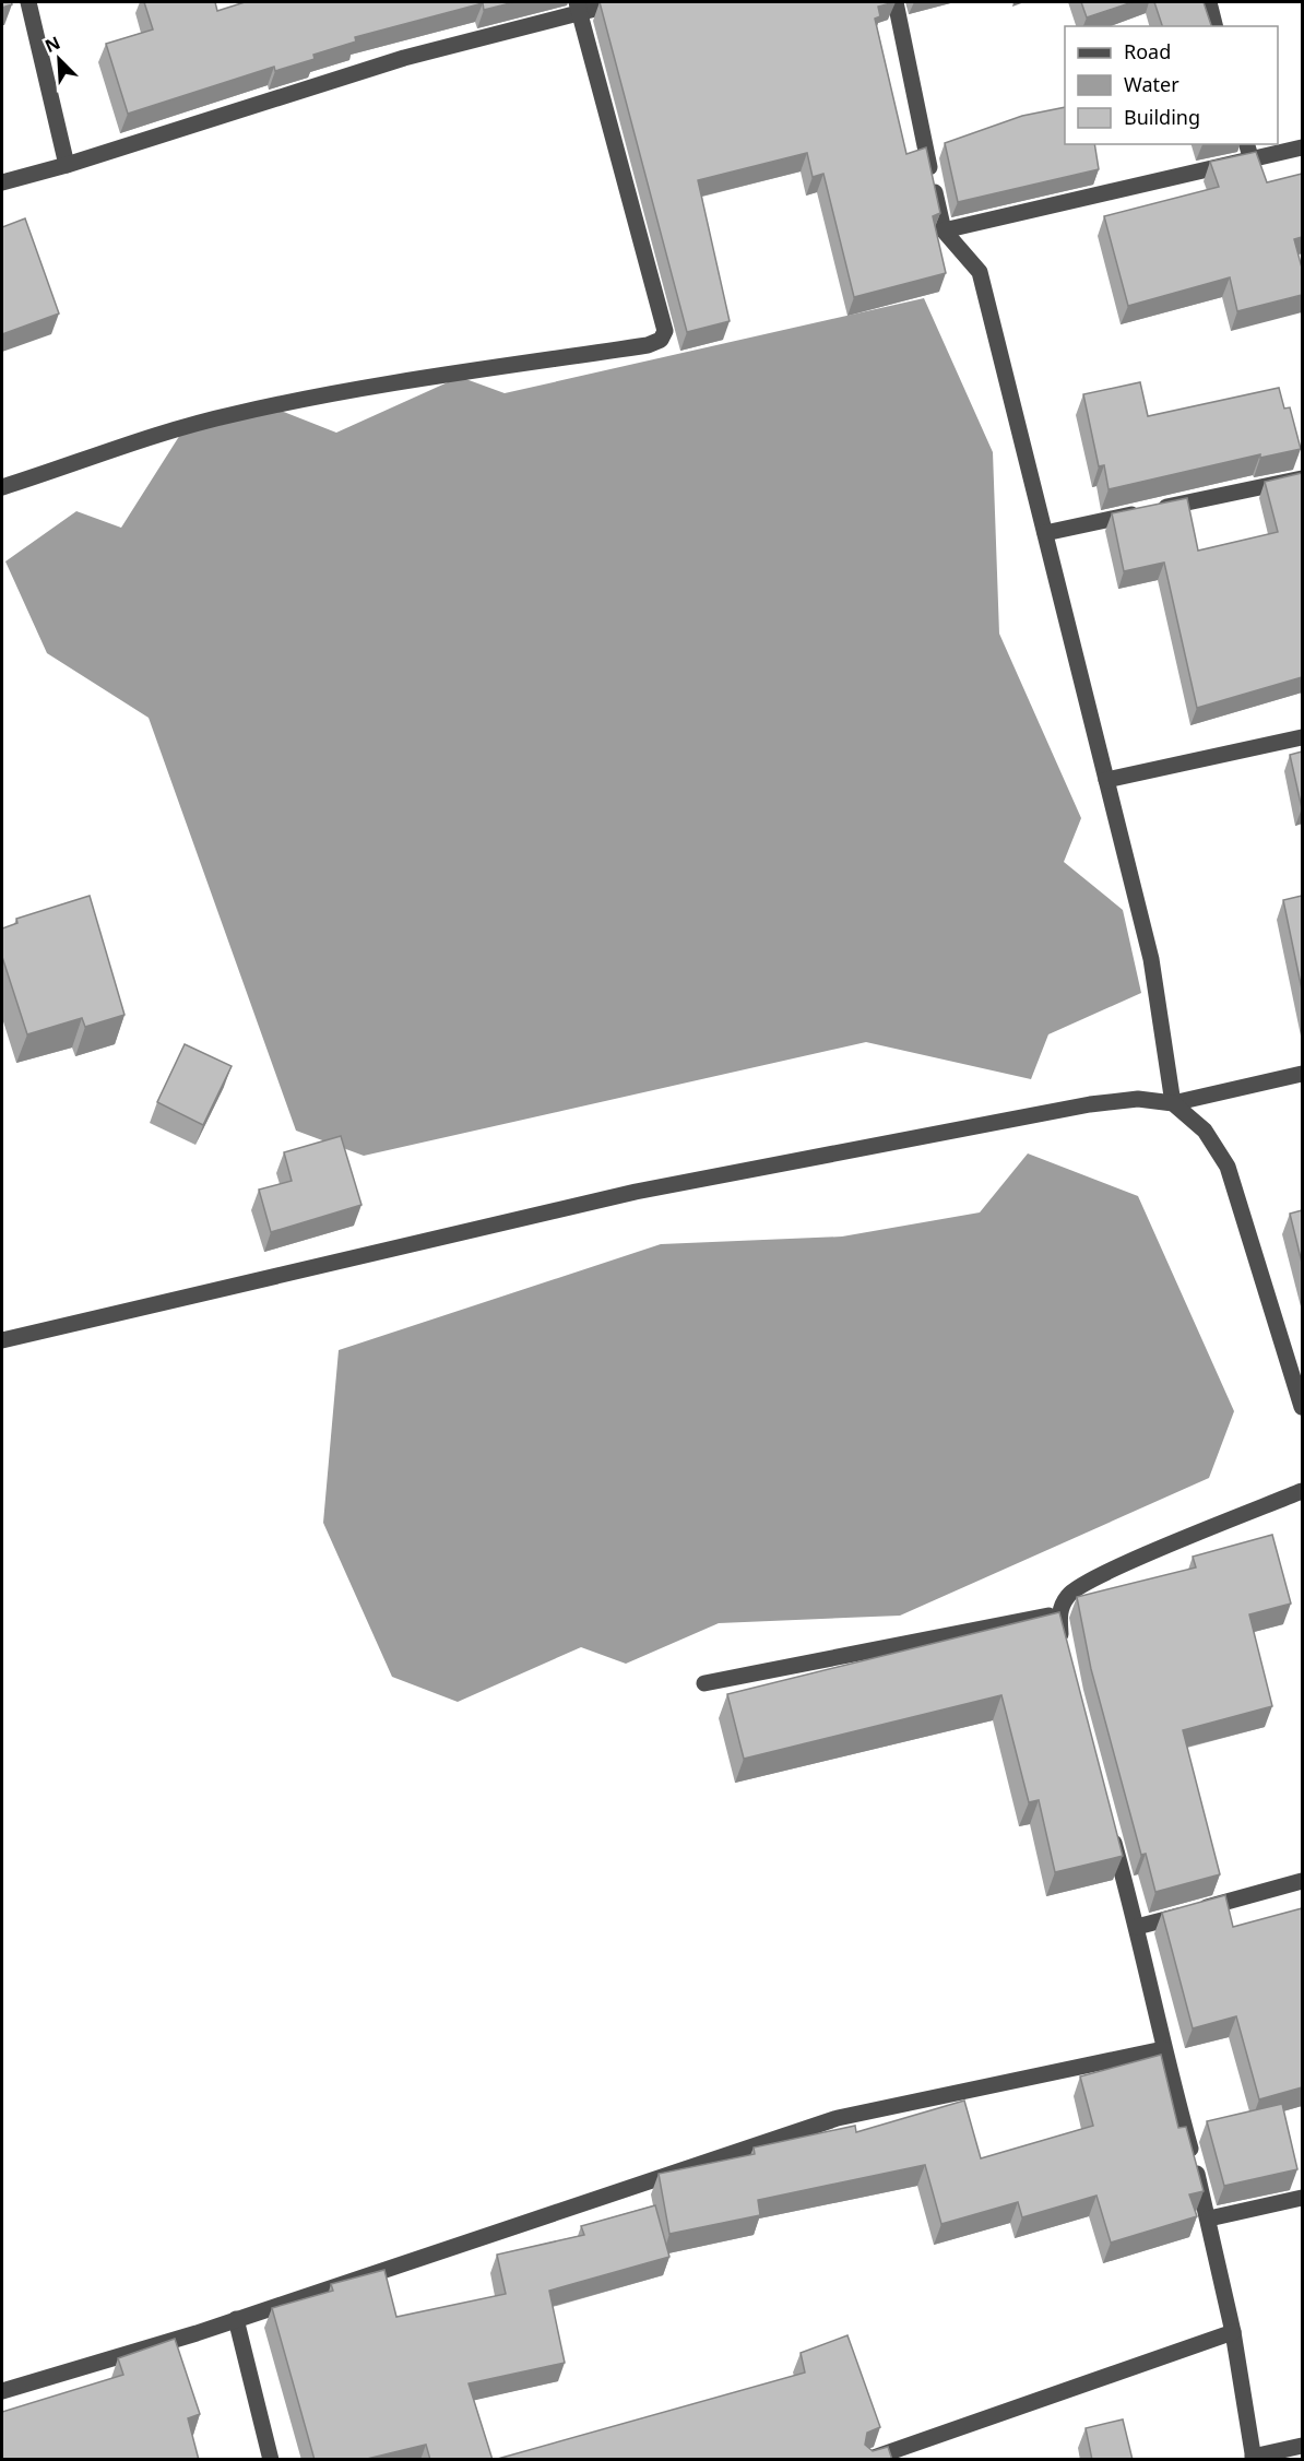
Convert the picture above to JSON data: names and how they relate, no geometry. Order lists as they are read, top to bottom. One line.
{"legend":["Road","Water","Building"],"north":"top left"}
